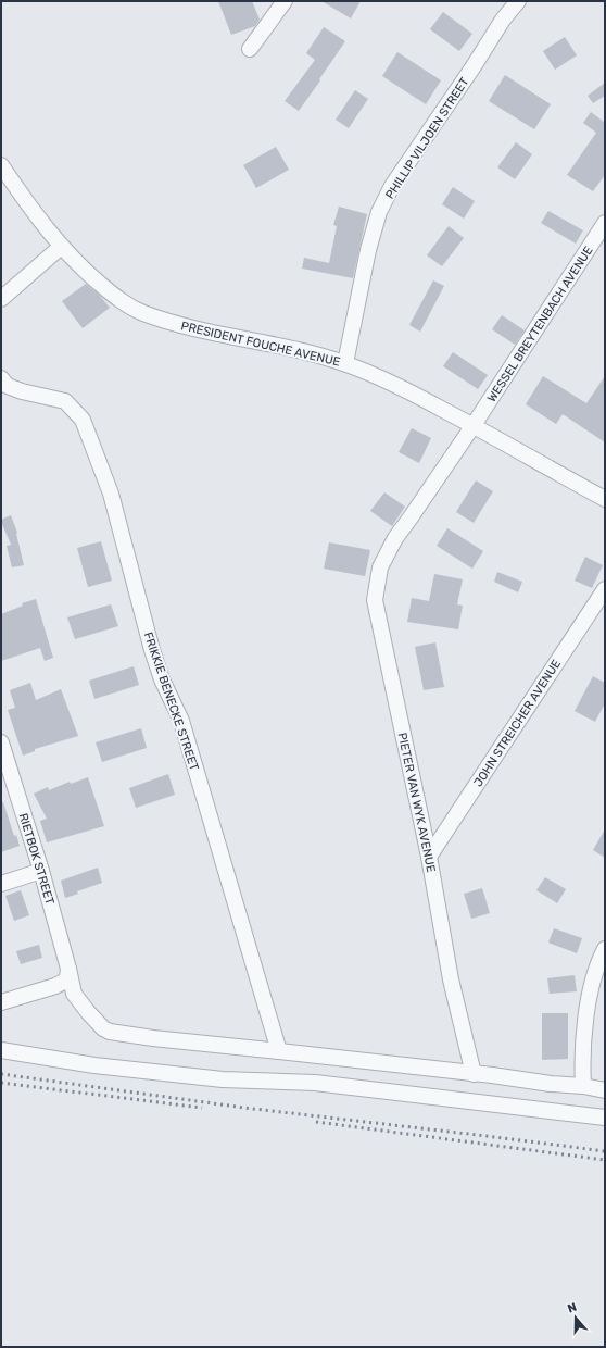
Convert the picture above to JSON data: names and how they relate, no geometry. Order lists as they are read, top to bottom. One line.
{"streets":{"street":["PHILLIP VILJOEN STREET","WESSEL BREYTENBACH AVENUE","PRESIDENT FOUCHE AVENUE","FRIKKIE BENECKE STREET","JOHN STREICHER AVENUE","PIETER VAN WYK AVENUE","RIETBOK STREET"]},"crossings":[["PHILLIP VILJOEN STREET","PRESIDENT FOUCHE AVENUE"],["WESSEL BREYTENBACH AVENUE","PRESIDENT FOUCHE AVENUE"],["WESSEL BREYTENBACH AVENUE","PIETER VAN WYK AVENUE"],["PRESIDENT FOUCHE AVENUE","PIETER VAN WYK AVENUE"],["FRIKKIE BENECKE STREET","RIETBOK STREET"],["JOHN STREICHER AVENUE","PIETER VAN WYK AVENUE"],["PIETER VAN WYK AVENUE","RIETBOK STREET"]],"north":"top"}
